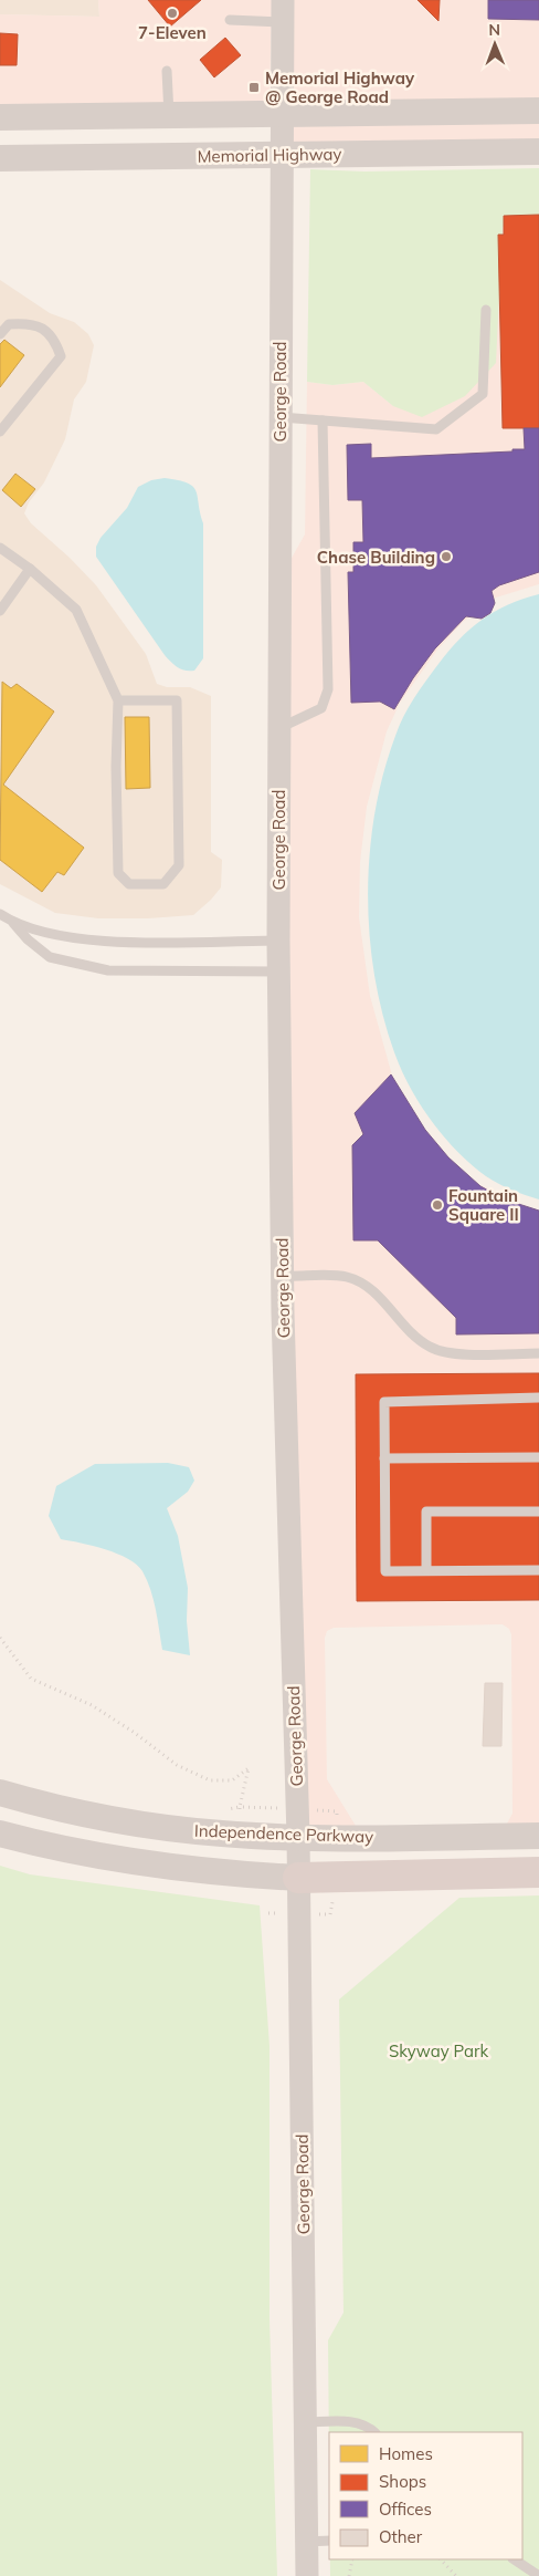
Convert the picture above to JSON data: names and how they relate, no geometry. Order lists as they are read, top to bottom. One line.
{"streets":{"main road":["Memorial Highway","Independence Parkway"],"street":["George Road"]},"crossings":[["Memorial Highway","George Road"],["George Road","Independence Parkway"]],"parks":["Skyway Park"],"places":{"other":["7-Eleven","Chase Building","Fountain Square II"],"transit":["Memorial Highway @ George Road"]},"legend":["Homes","Shops","Offices","Other"],"north":"top"}
